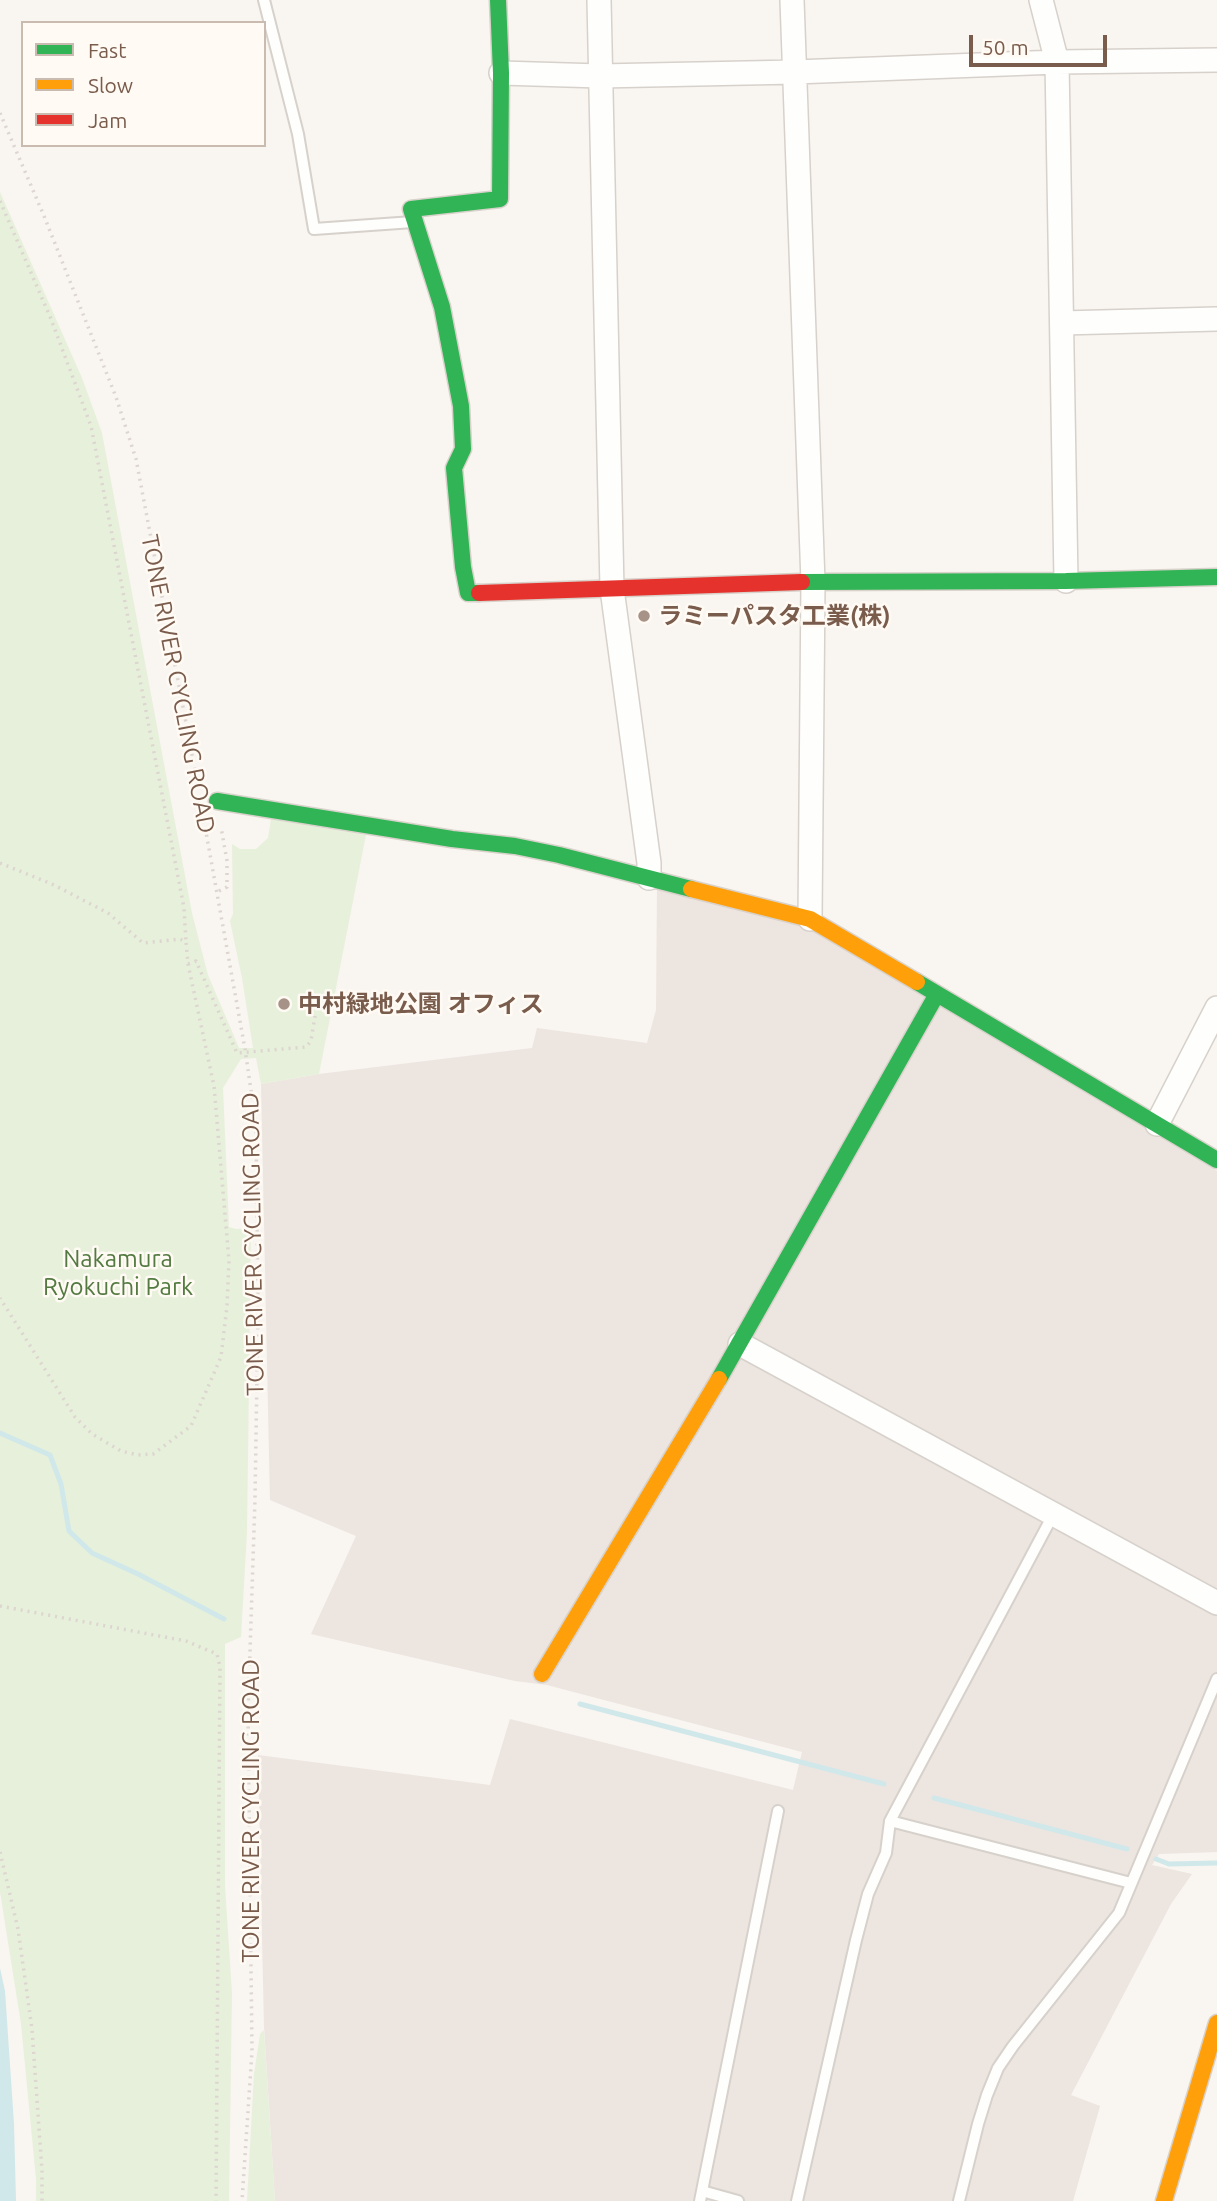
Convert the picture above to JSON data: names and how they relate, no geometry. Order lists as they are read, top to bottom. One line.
{"streets":{"path":["TONE RIVER CYCLING ROAD"]},"parks":["Nakamura Ryokuchi Park"],"places":["ラミーパスタ工業(株)","中村緑地公園 オフィス"],"legend":["Fast","Slow","Jam"],"scale_bar":"50 m"}
